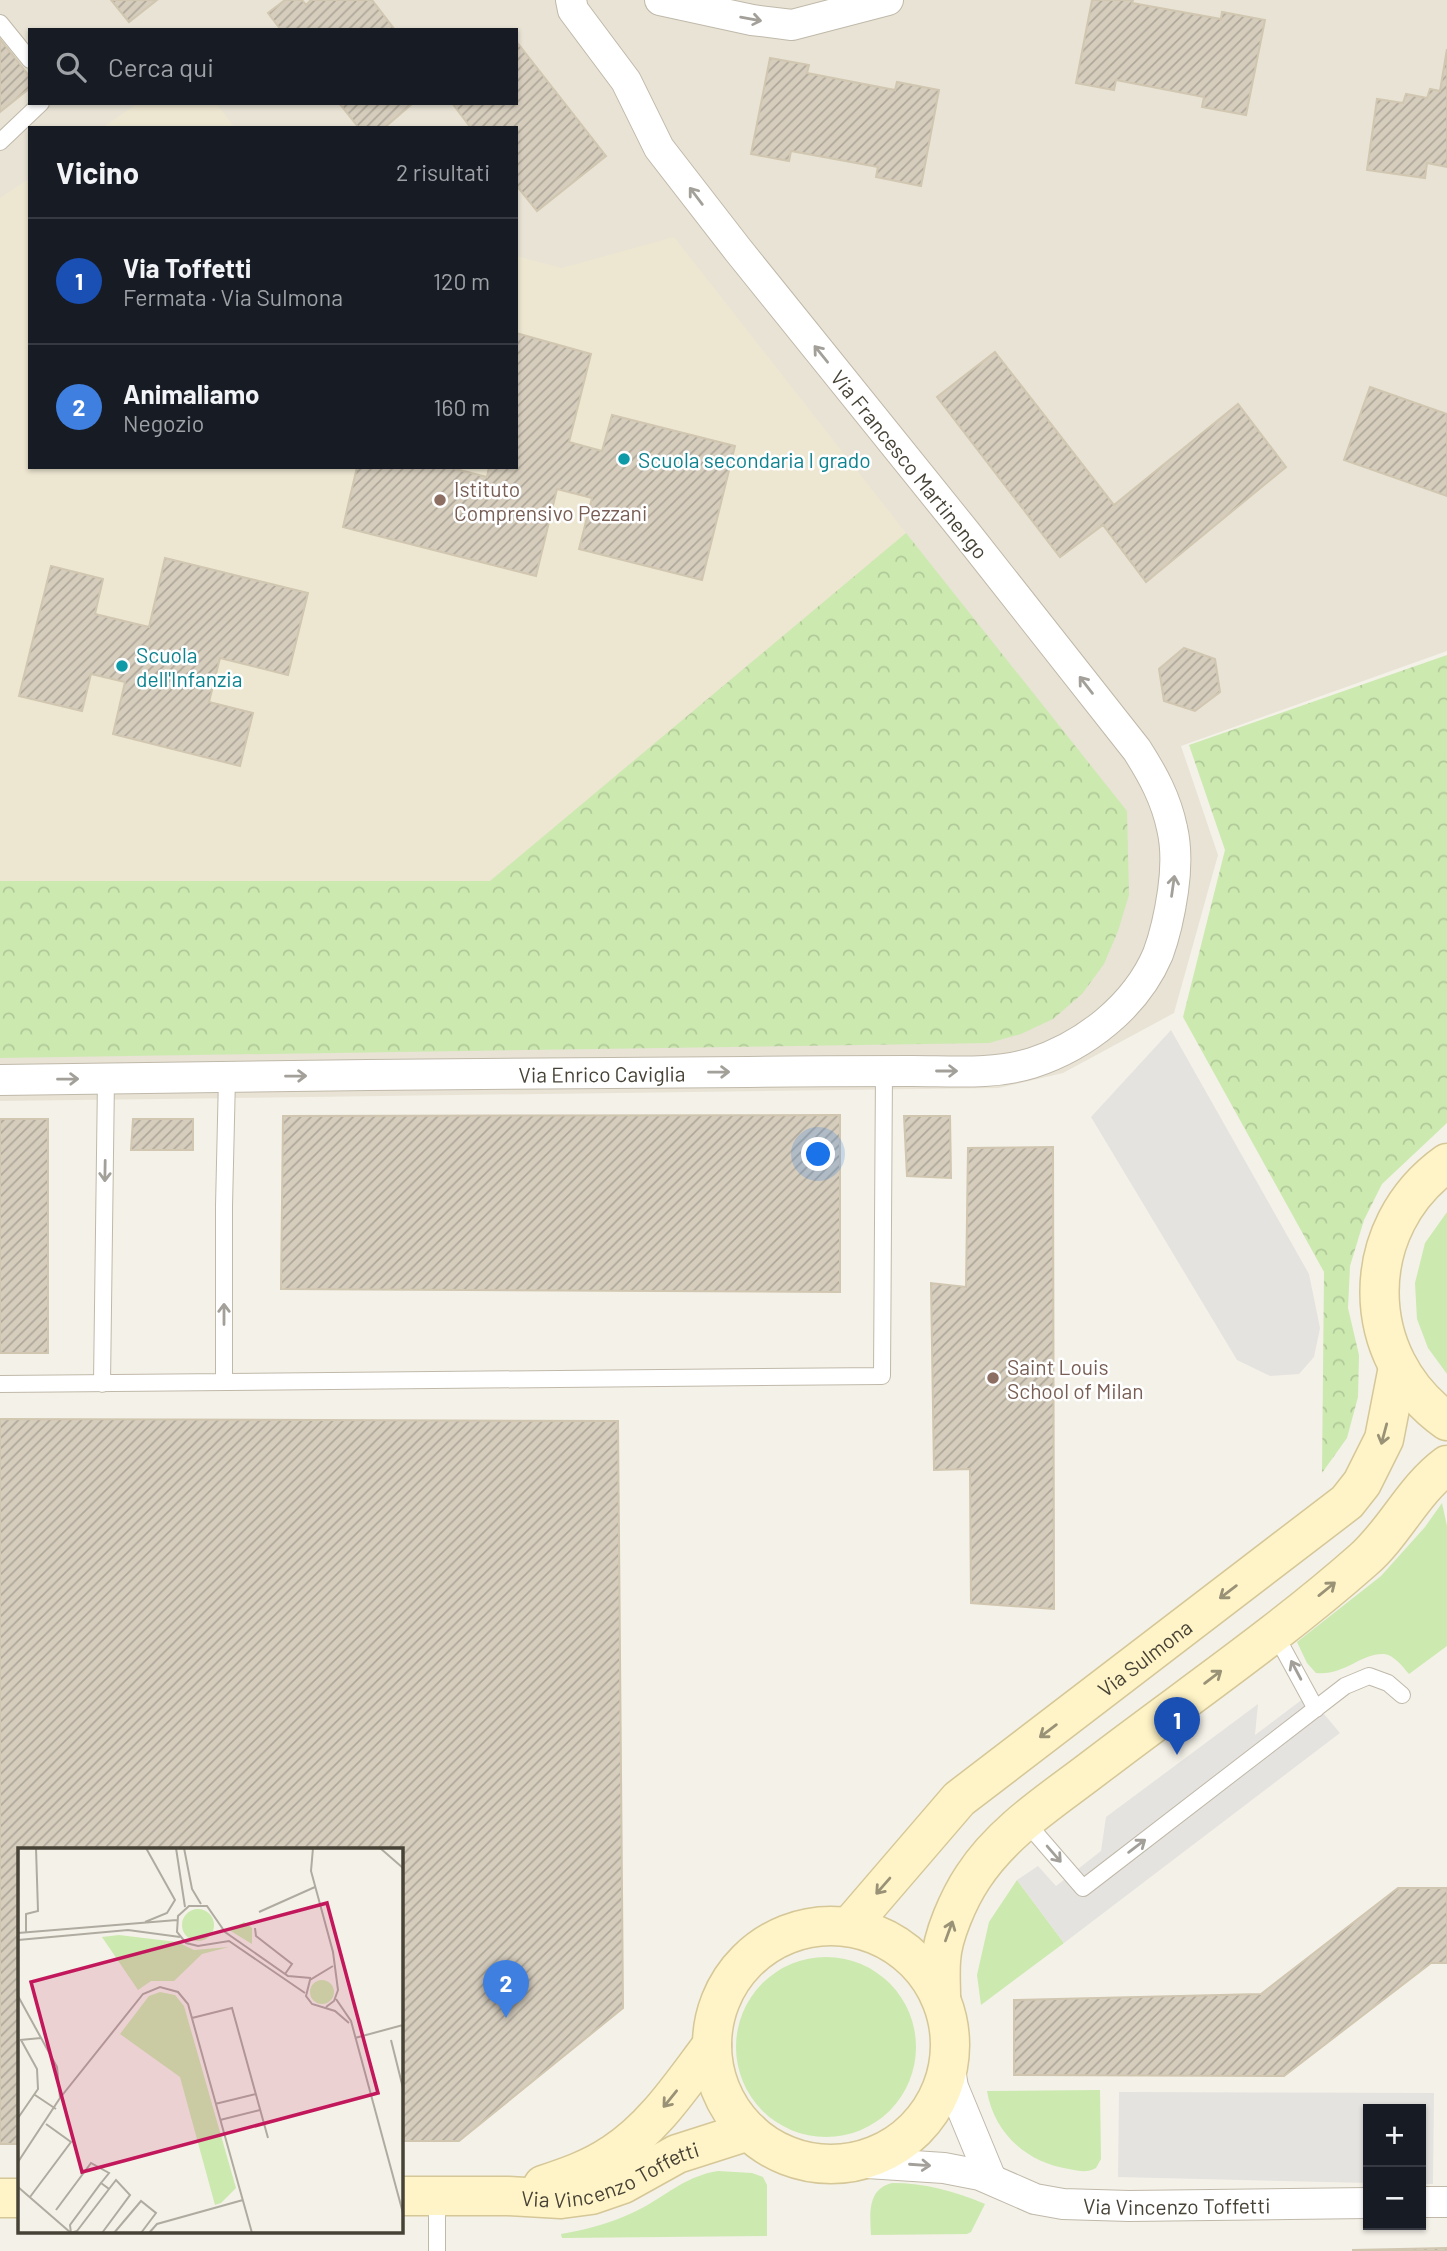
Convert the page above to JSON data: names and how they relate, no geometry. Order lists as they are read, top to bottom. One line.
{"streets":{"street":["Via Francesco Martinengo","Via Enrico Caviglia","Via Sulmona","Via Vincenzo Toffetti"]},"crossings":[["Via Francesco Martinengo","Via Enrico Caviglia"],["Via Sulmona","Via Vincenzo Toffetti"]],"one_way":["Via Francesco Martinengo","Via Enrico Caviglia"],"places":["Scuola secondaria I grado","Istituto Comprensivo Pezzani","Scuola dell'Infanzia","Saint Louis School of Milan"],"page":{"search":"Cerca qui","heading":["Vicino","2 risultati"],"list":[{"mark":"1","name":"Via Toffetti","note":"Fermata · Via Sulmona","value":"120 m"},{"mark":"2","name":"Animaliamo","note":"Negozio","value":"160 m"}],"pins":["1","2"],"map_buttons":["+","−"]}}
